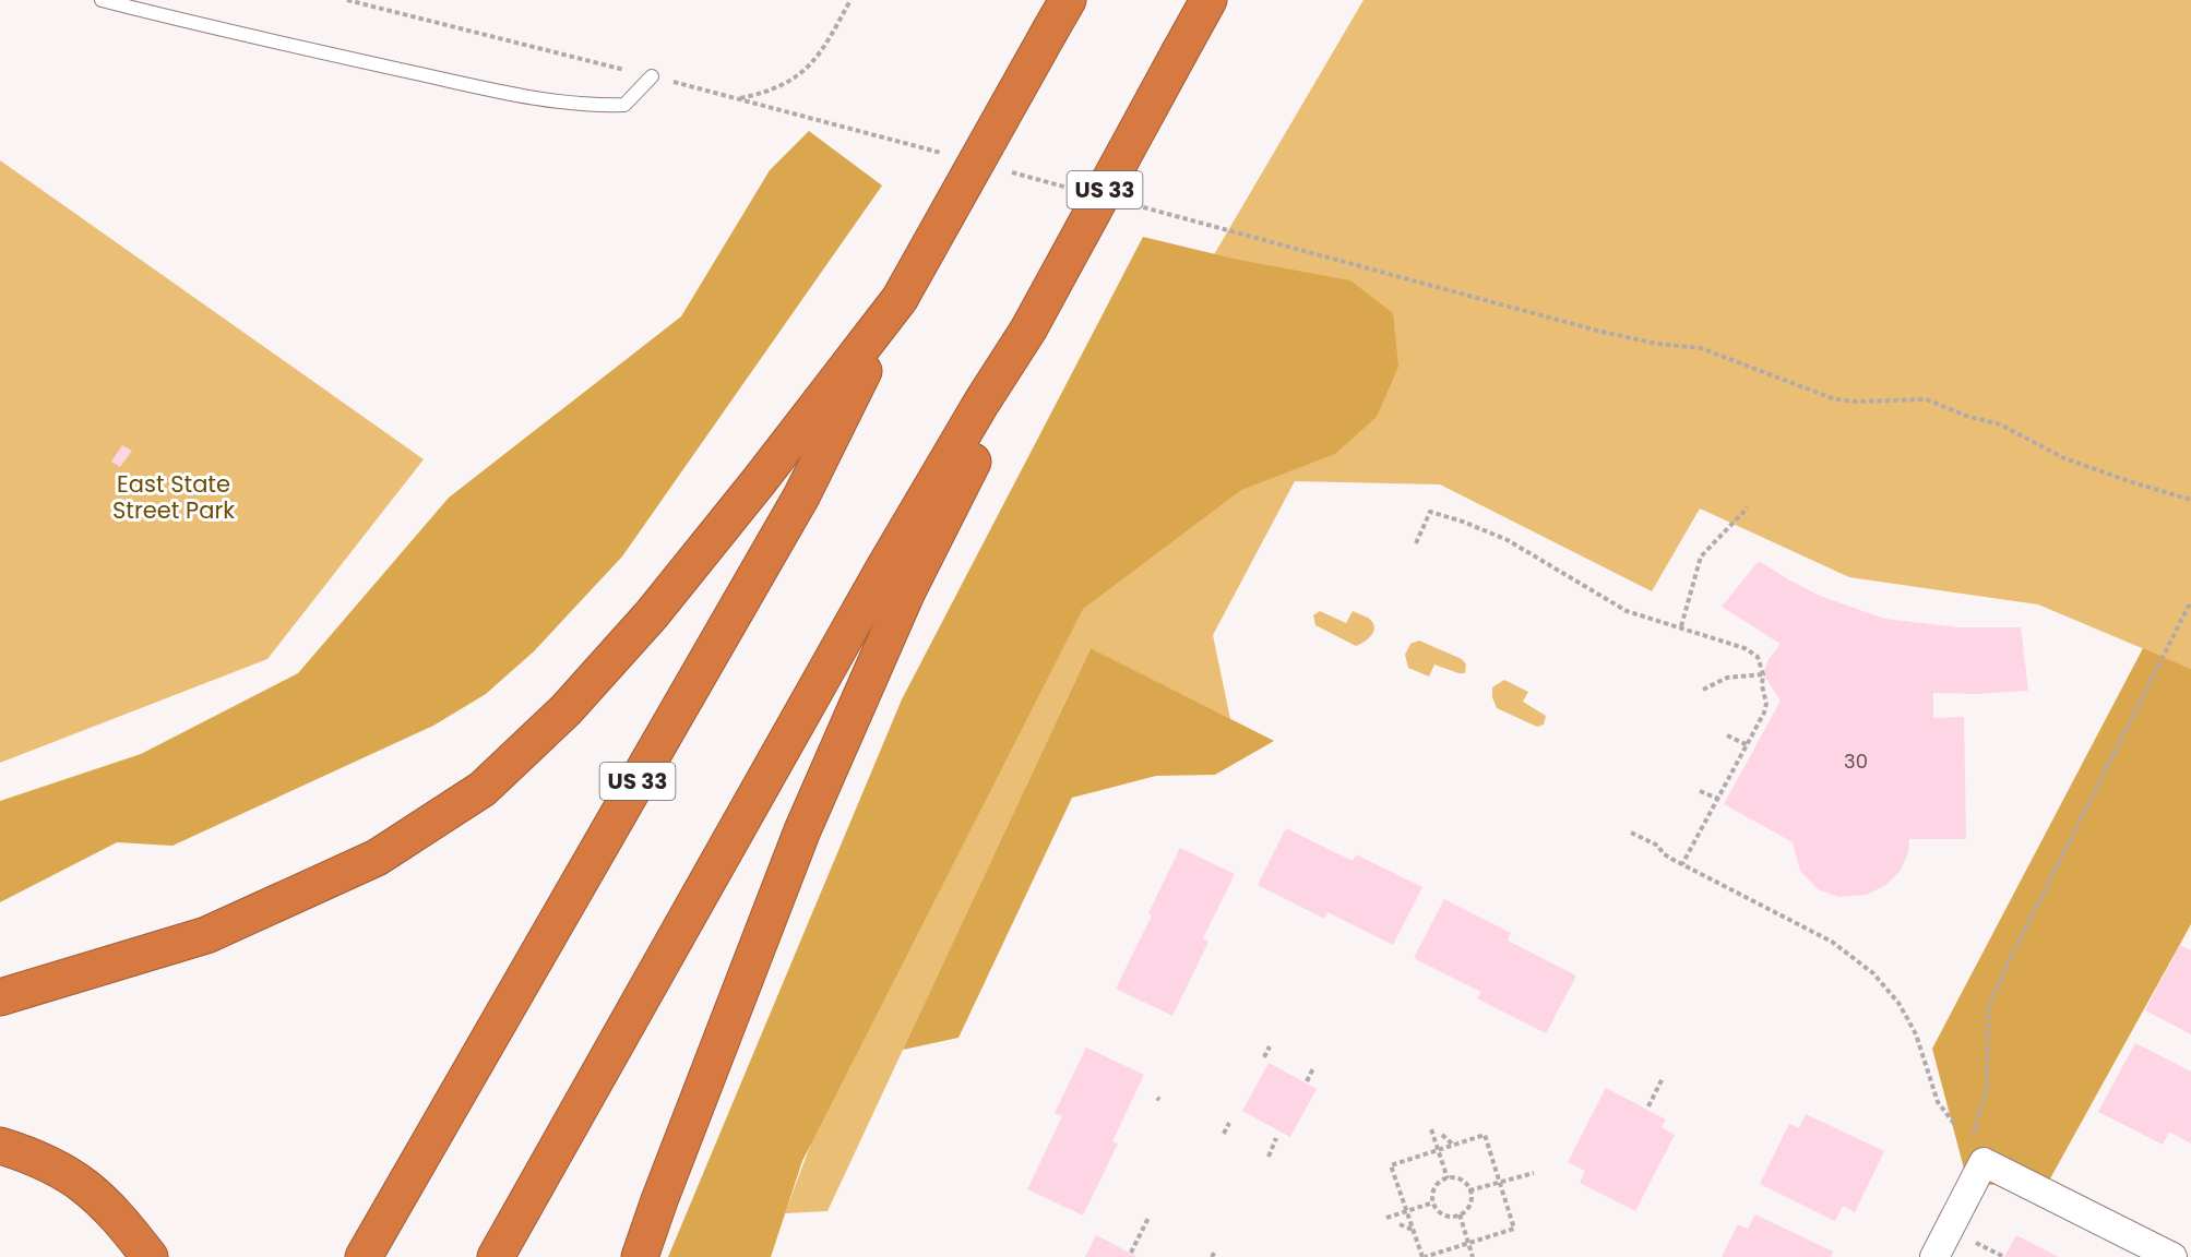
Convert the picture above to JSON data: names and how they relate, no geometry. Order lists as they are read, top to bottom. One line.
{"streets":{"highway":["US 33"]},"parks":["East State Street Park"],"house_numbers":["30"]}
